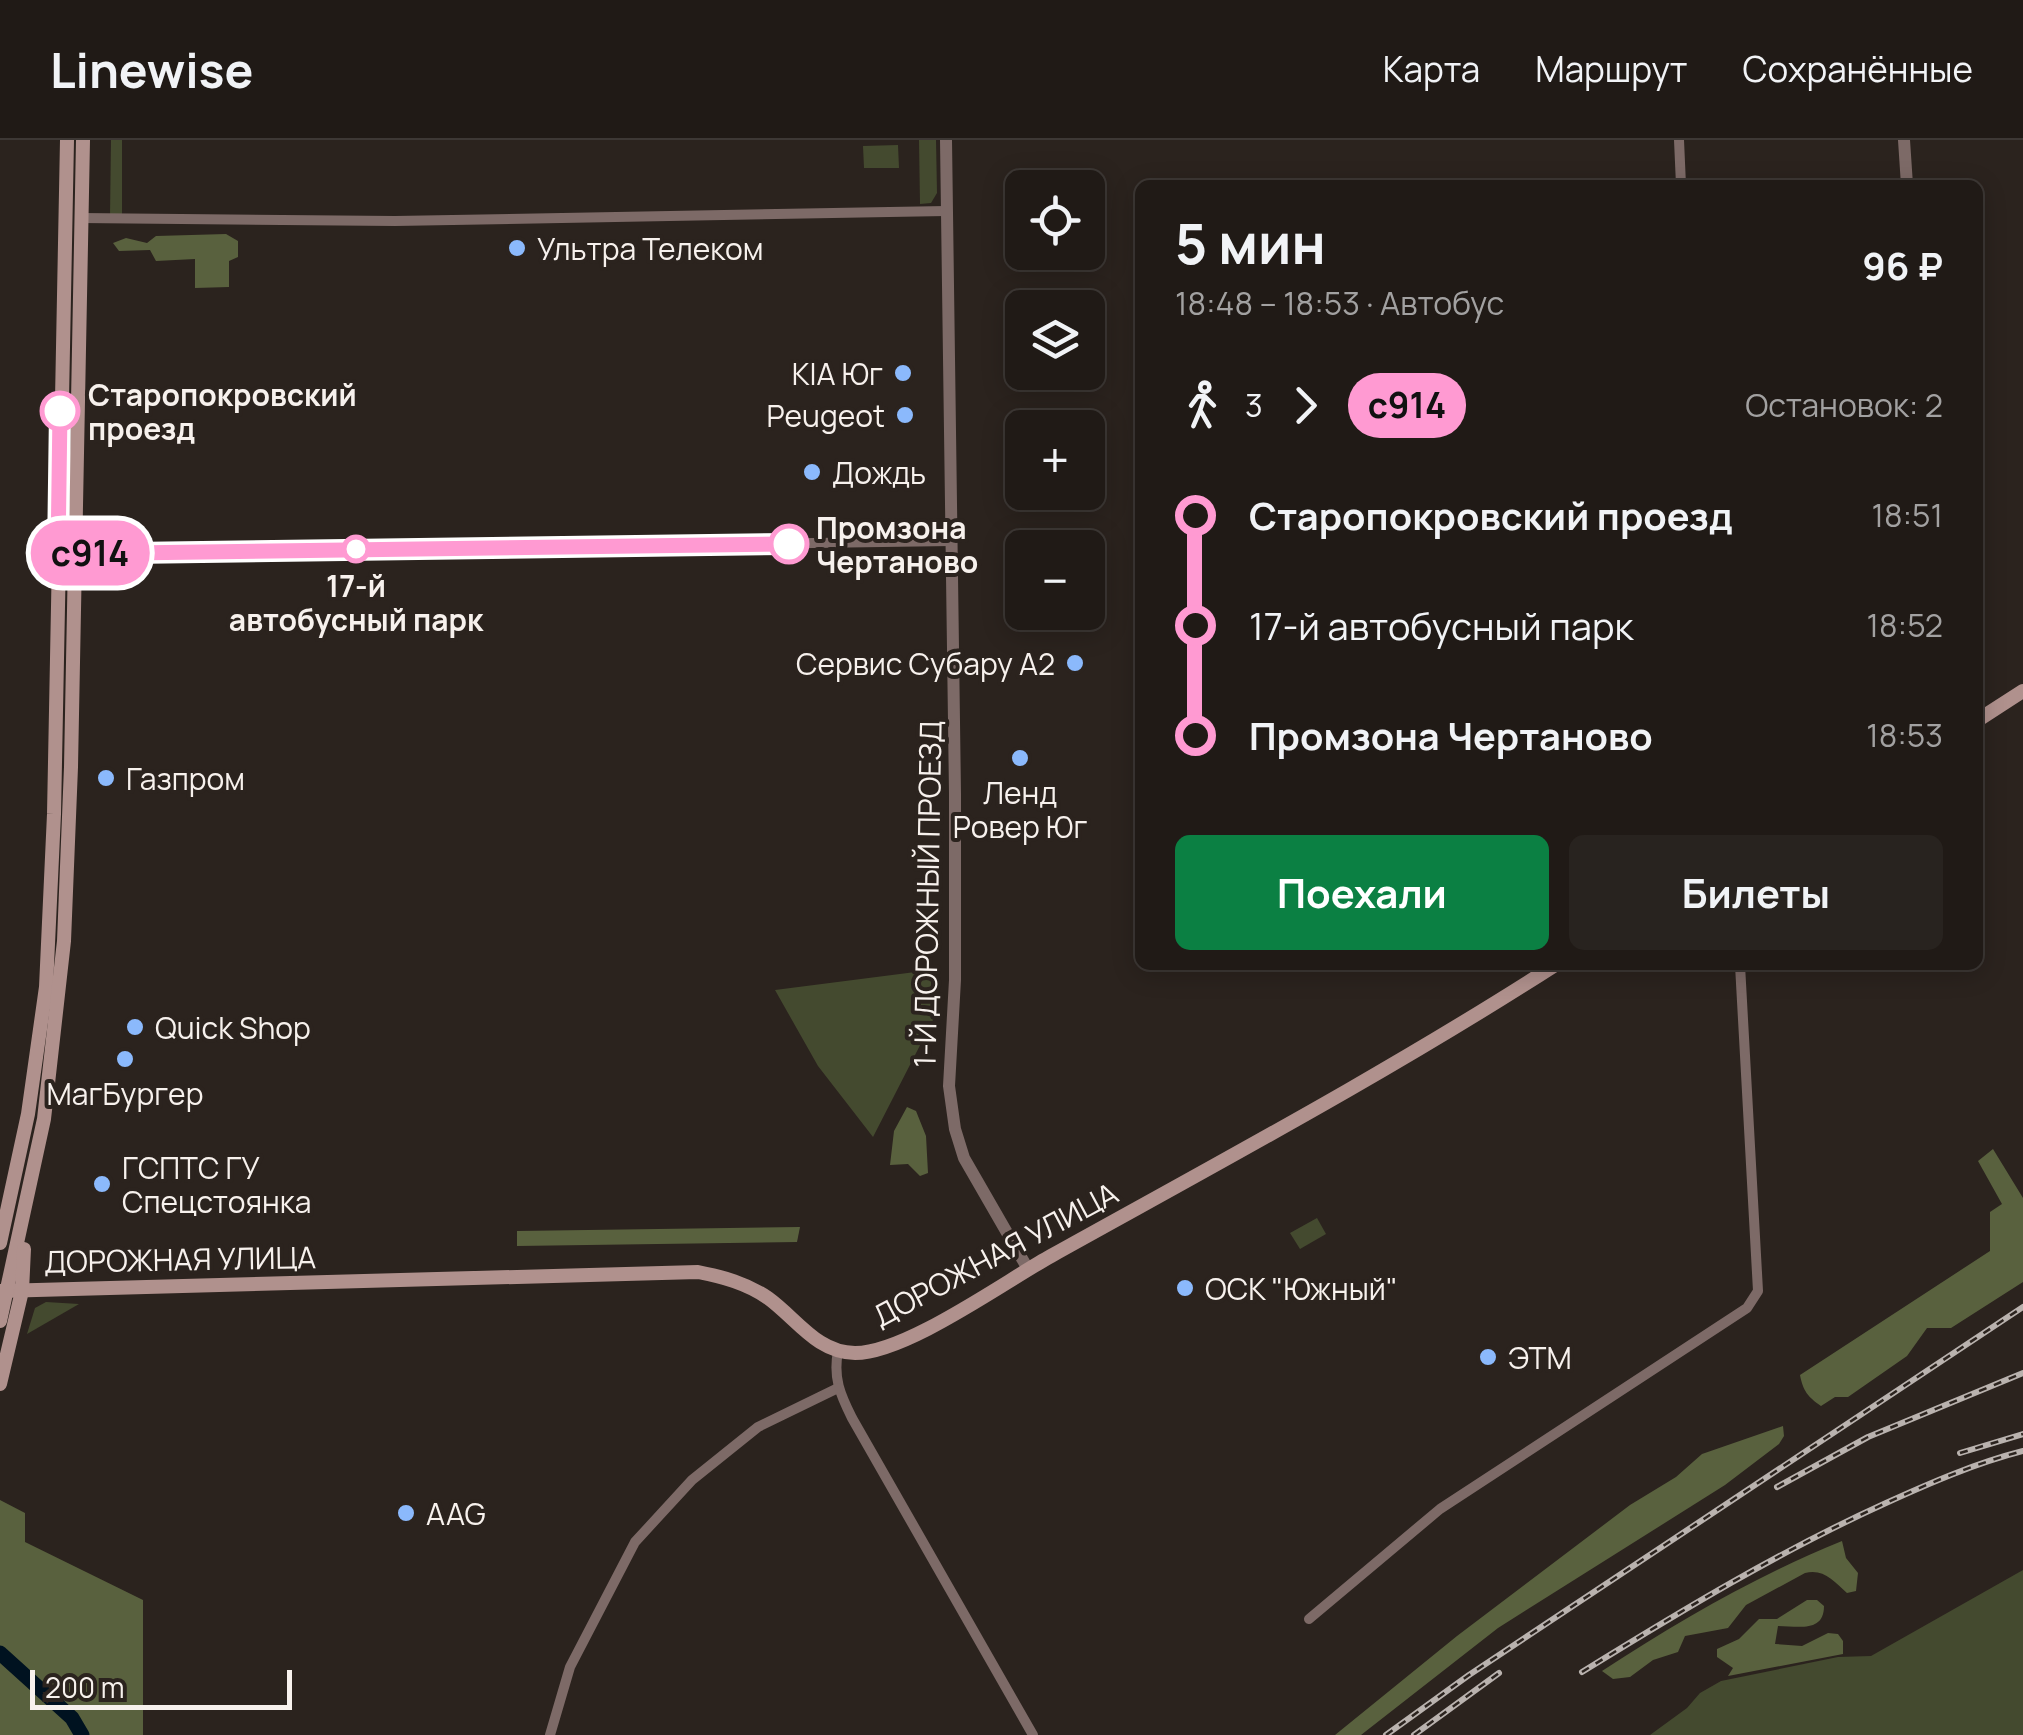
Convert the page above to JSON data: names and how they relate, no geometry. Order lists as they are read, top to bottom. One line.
{"streets":{"main road":["ДОРОЖНАЯ УЛИЦА"],"street":["1-Й ДОРОЖНЫЙ ПРОЕЗД"]},"crossings":[["1-Й ДОРОЖНЫЙ ПРОЕЗД","ДОРОЖНАЯ УЛИЦА"]],"places":["Ультра Телеком","KIA Юг","Старопокровский проезд","Peugeot","Дождь","Промзона Чертаново","17-й автобусный парк","Сервис Субару А2","Ленд Ровер Юг","Газпром","Quick Shop","МагБургер","ГСПТС ГУ Спецстоянка","ОСК \"Южный\"","ЭТМ","AAG"],"lines":["bus line с914"],"scale_bar":"200 m","page":{"header":"Linewise","nav":["Карта","Маршрут","Сохранённые"],"on_map":"с914","map_buttons":["+","−"],"heading":["5 мин","18:48 – 18:53 · Автобус","96 ₽"],"legs":["3","с914","Остановок: 2"],"list":[{"name":"Старопокровский проезд","value":"18:51"},{"name":"17-й автобусный парк","value":"18:52"},{"name":"Промзона Чертаново","value":"18:53"}],"buttons":["Поехали","Билеты"],"scale":"200 m"}}
